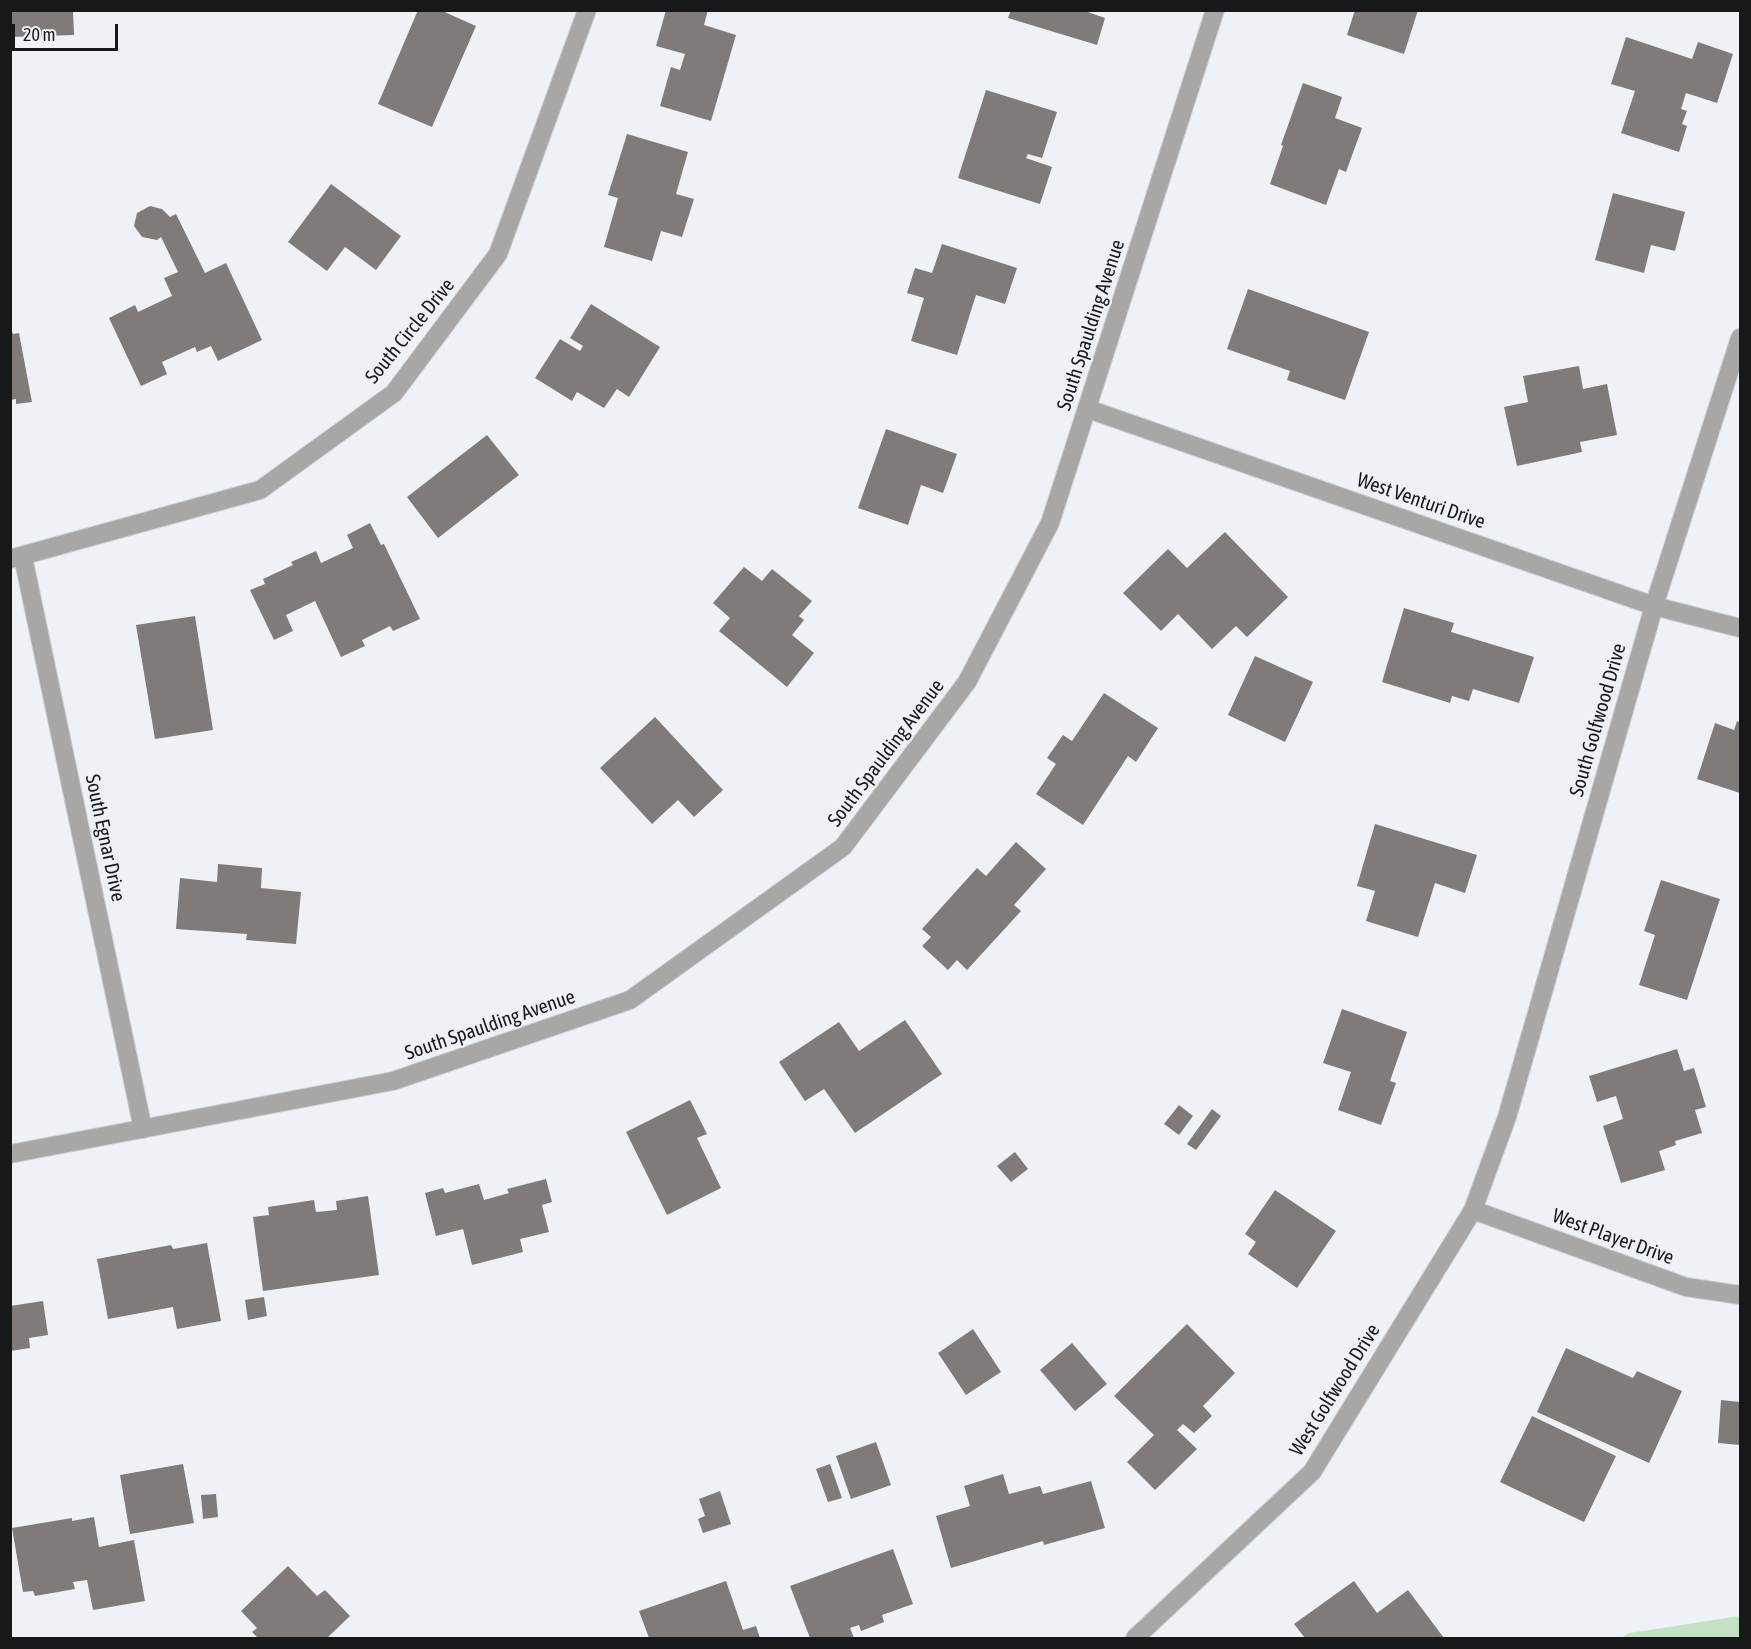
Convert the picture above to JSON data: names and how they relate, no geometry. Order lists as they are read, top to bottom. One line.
{"streets":{"street":["South Spaulding Avenue","South Circle Drive","West Venturi Drive","South Golfwood Drive","South Egnar Drive","West Player Drive","West Golfwood Drive"]},"crossings":[["South Spaulding Avenue","West Venturi Drive"],["South Spaulding Avenue","South Egnar Drive"],["South Circle Drive","South Egnar Drive"],["West Venturi Drive","South Golfwood Drive"],["South Golfwood Drive","West Golfwood Drive"],["West Player Drive","West Golfwood Drive"]],"scale_bar":"20 m"}
